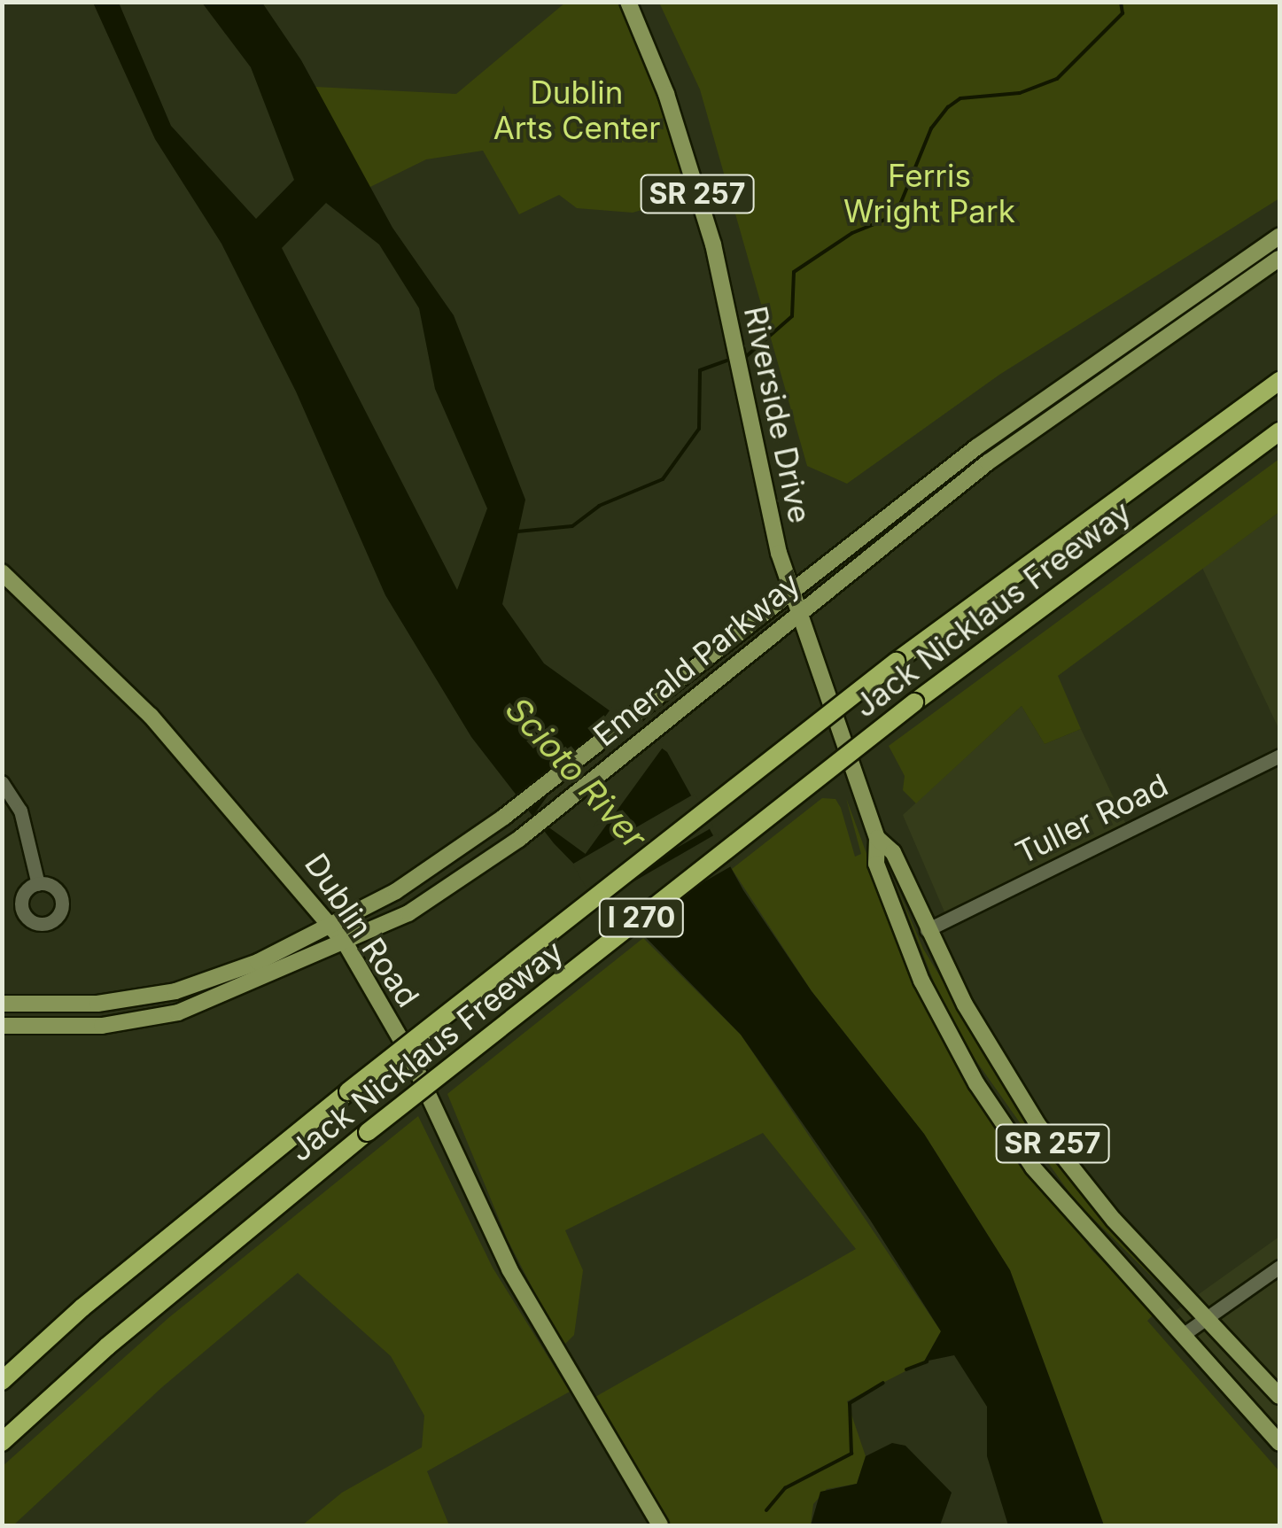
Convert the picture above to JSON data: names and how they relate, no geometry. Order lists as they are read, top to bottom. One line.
{"streets":{"highway":["Jack Nicklaus Freeway","I 270"],"main road":["SR 257","Riverside Drive","Emerald Parkway","Dublin Road"],"street":["Tuller Road"]},"crossings":[["Riverside Drive","Emerald Parkway"],["Riverside Drive","Tuller Road"],["Emerald Parkway","Dublin Road"]],"water":["Scioto River"],"parks":["Dublin Arts Center","Ferris Wright Park"]}
